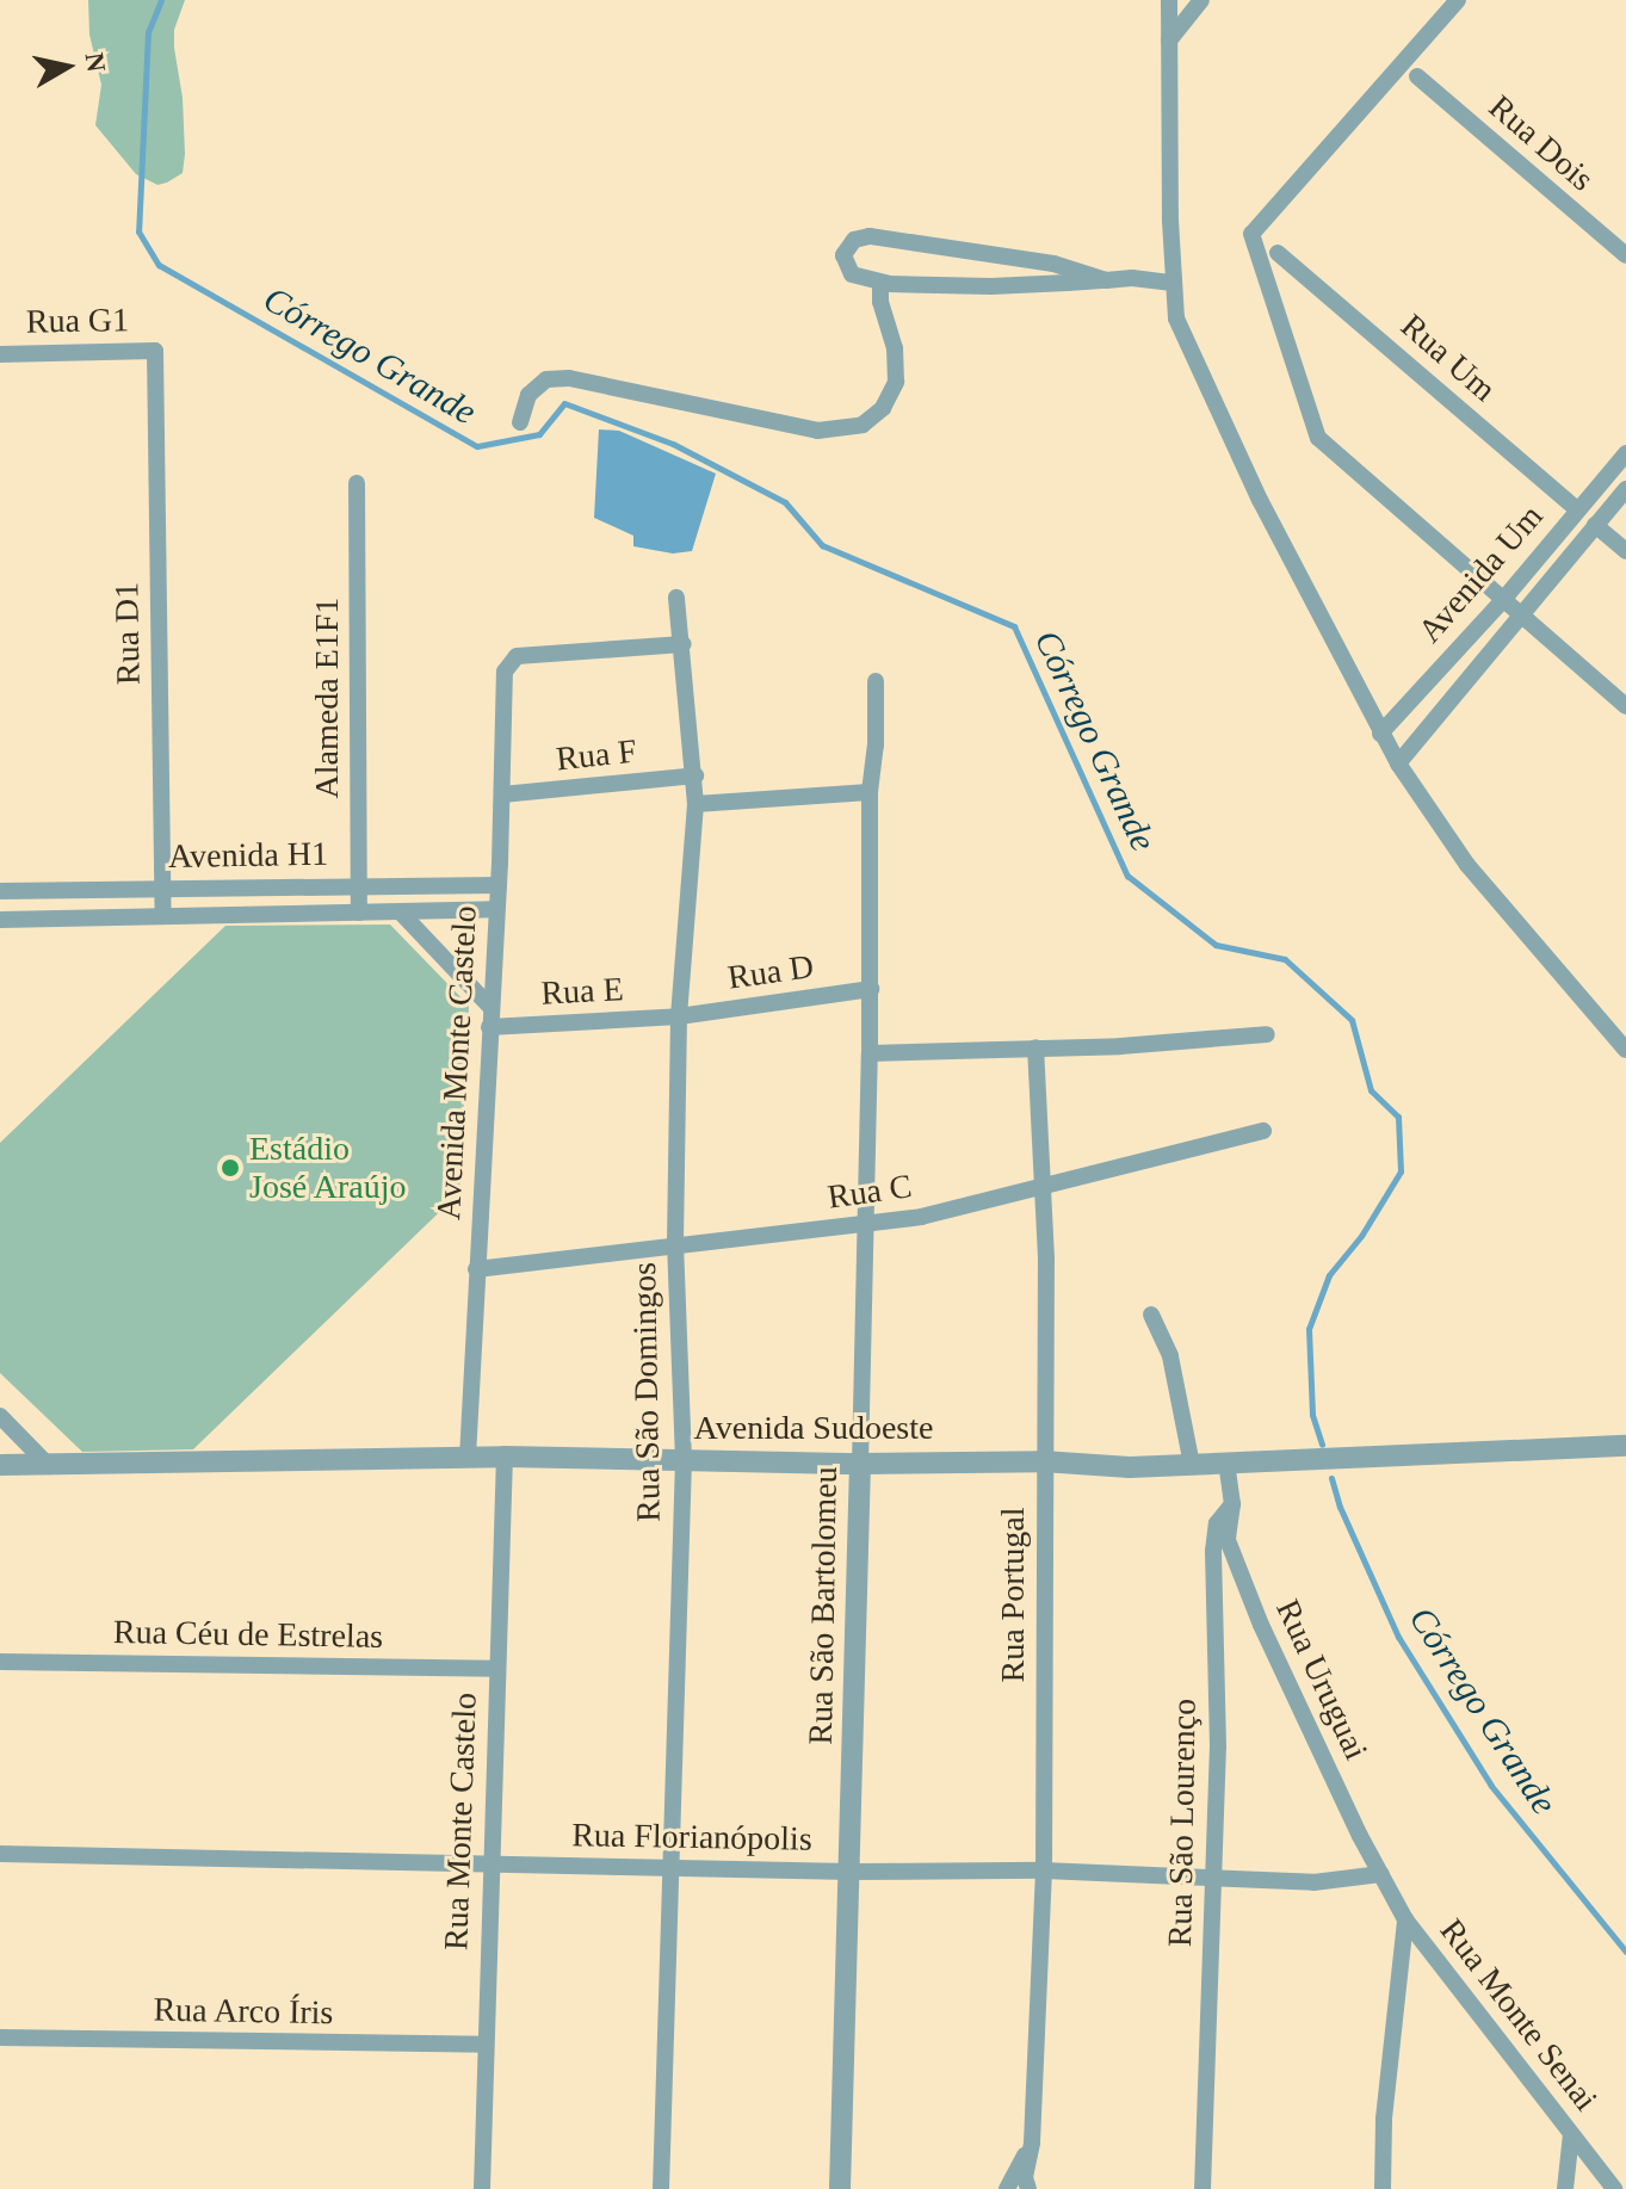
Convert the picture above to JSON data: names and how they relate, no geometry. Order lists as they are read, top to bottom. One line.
{"streets":{"street":["Rua Dois","Rua G1","Rua Um","Avenida Um","Rua D1","Alameda E1F1","Rua F","Avenida H1","Rua D","Rua E","Avenida Monte Castelo","Rua C","Rua São Domingos","Avenida Sudoeste","Rua Portugal","Rua São Bartolomeu","Rua Céu de Estrelas","Rua Uruguai","Rua Monte Castelo","Rua São Lourenço","Rua Florianópolis","Rua Arco Íris","Rua Monte Senai"]},"crossings":[["Rua G1","Rua D1"],["Rua Um","Avenida Um"],["Rua D1","Avenida H1"],["Alameda E1F1","Avenida H1"],["Rua F","Avenida Monte Castelo"],["Rua F","Rua São Domingos"],["Avenida H1","Avenida Monte Castelo"],["Rua D","Rua E"],["Rua D","Rua São Domingos"],["Rua D","Rua São Bartolomeu"],["Rua E","Avenida Monte Castelo"],["Rua E","Rua São Domingos"],["Avenida Monte Castelo","Rua C"],["Avenida Monte Castelo","Rua São Domingos"],["Avenida Monte Castelo","Avenida Sudoeste"],["Rua C","Rua São Domingos"],["Rua C","Rua Portugal"],["Rua C","Rua São Bartolomeu"],["Rua São Domingos","Avenida Sudoeste"],["Rua São Domingos","Rua Florianópolis"],["Avenida Sudoeste","Rua Portugal"],["Avenida Sudoeste","Rua São Bartolomeu"],["Avenida Sudoeste","Rua Monte Castelo"],["Rua Portugal","Rua Florianópolis"],["Rua São Bartolomeu","Rua Florianópolis"],["Rua Céu de Estrelas","Rua Monte Castelo"],["Rua Uruguai","Rua São Lourenço"],["Rua Uruguai","Rua Florianópolis"],["Rua Uruguai","Rua Monte Senai"],["Rua Monte Castelo","Rua Florianópolis"],["Rua Monte Castelo","Rua Arco Íris"],["Rua São Lourenço","Rua Florianópolis"],["Rua Florianópolis","Rua Monte Senai"]],"water":["Córrego Grande"],"places":["Estádio José Araújo"],"north":"right"}
